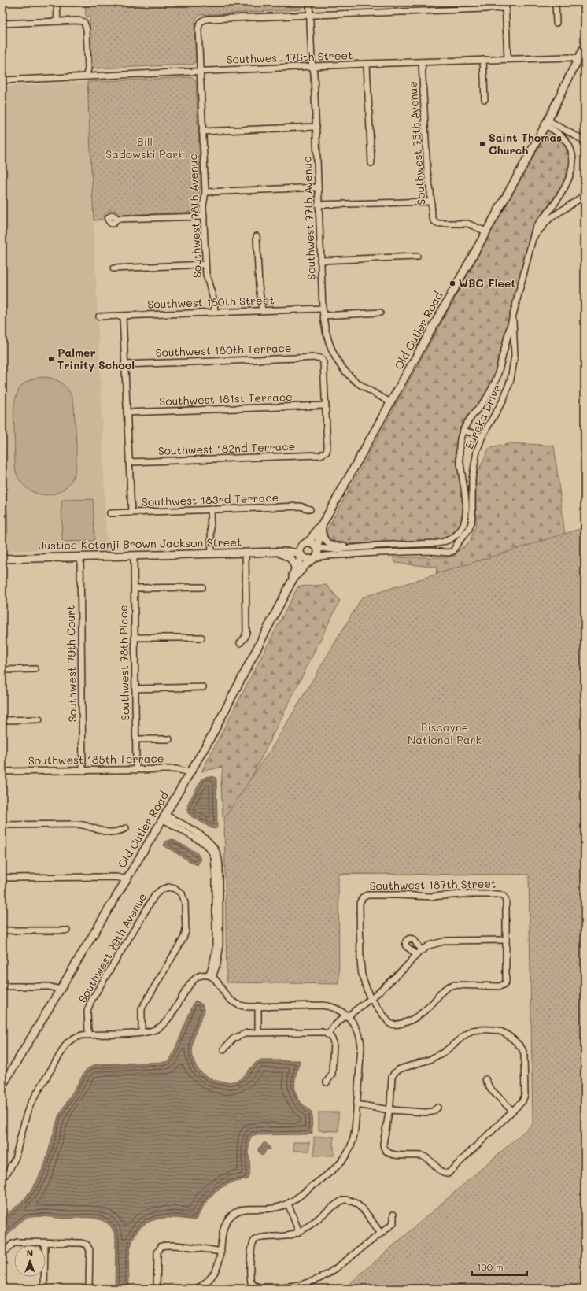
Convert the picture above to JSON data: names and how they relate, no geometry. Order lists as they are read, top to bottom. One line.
{"streets":{"main road":["Old Cutler Road","Justice Ketanji Brown Jackson Street"],"street":["Southwest 176th Street","Southwest 75th Avenue","Southwest 78th Avenue","Southwest 77th Avenue","Southwest 180th Street","Southwest 180th Terrace","Southwest 181st Terrace","Eureka Drive","Southwest 182nd Terrace","Southwest 183rd Terrace","Southwest 78th Place","Southwest 79th Court","Southwest 185th Terrace","Southwest 187th Street","Southwest 79th Avenue"]},"crossings":[["Southwest 176th Street","Southwest 75th Avenue"],["Southwest 176th Street","Southwest 78th Avenue"],["Southwest 176th Street","Southwest 77th Avenue"],["Southwest 176th Street","Old Cutler Road"],["Southwest 75th Avenue","Old Cutler Road"],["Southwest 78th Avenue","Southwest 77th Avenue"],["Southwest 78th Avenue","Southwest 180th Street"],["Southwest 77th Avenue","Southwest 180th Street"],["Southwest 77th Avenue","Old Cutler Road"],["Old Cutler Road","Eureka Drive"],["Old Cutler Road","Justice Ketanji Brown Jackson Street"],["Old Cutler Road","Southwest 185th Terrace"],["Southwest 180th Terrace","Southwest 181st Terrace"],["Southwest 180th Terrace","Southwest 182nd Terrace"],["Southwest 181st Terrace","Southwest 182nd Terrace"],["Eureka Drive","Justice Ketanji Brown Jackson Street"],["Justice Ketanji Brown Jackson Street","Southwest 78th Place"],["Justice Ketanji Brown Jackson Street","Southwest 79th Court"],["Southwest 78th Place","Southwest 185th Terrace"],["Southwest 79th Court","Southwest 185th Terrace"]],"parks":["Bill Sadowski Park","Biscayne National Park"],"places":["Saint Thomas Church","WBC Fleet","Palmer Trinity School"],"scale_bar":"100 m","north":"top"}
